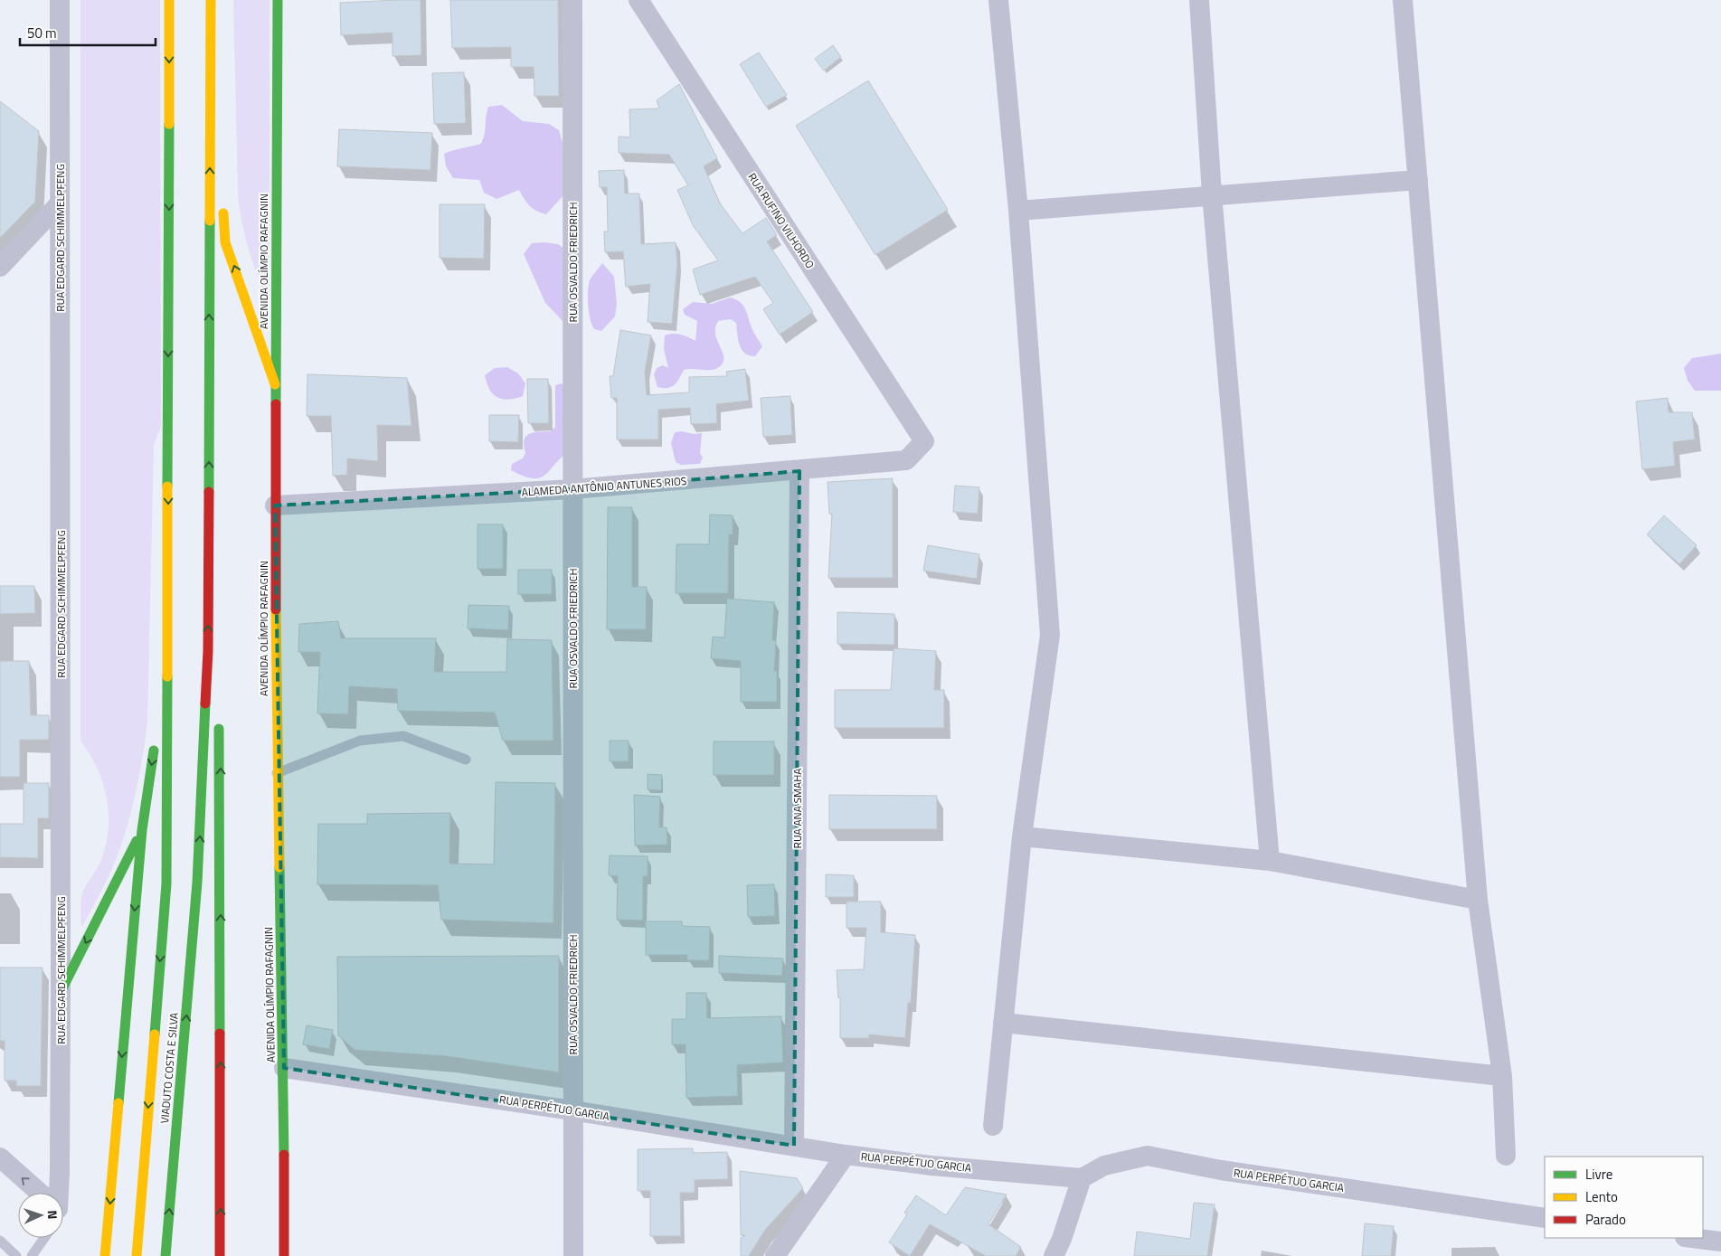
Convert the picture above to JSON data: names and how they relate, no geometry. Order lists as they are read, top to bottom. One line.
{"streets":{"main road":["AVENIDA OLÍMPIO RAFAGNIN","VIADUTO COSTA E SILVA"],"street":["RUA RUFINO VILHORDO","RUA EDGARD SCHIMMELPFENG","RUA OSVALDO FRIEDRICH","ALAMEDA ANTÔNIO ANTUNES RIOS","RUA ANA SMAHA","RUA PERPÉTUO GARCIA"]},"crossings":[["RUA RUFINO VILHORDO","ALAMEDA ANTÔNIO ANTUNES RIOS"],["AVENIDA OLÍMPIO RAFAGNIN","ALAMEDA ANTÔNIO ANTUNES RIOS"],["AVENIDA OLÍMPIO RAFAGNIN","RUA PERPÉTUO GARCIA"],["RUA OSVALDO FRIEDRICH","ALAMEDA ANTÔNIO ANTUNES RIOS"],["RUA OSVALDO FRIEDRICH","RUA PERPÉTUO GARCIA"],["ALAMEDA ANTÔNIO ANTUNES RIOS","RUA ANA SMAHA"],["RUA ANA SMAHA","RUA PERPÉTUO GARCIA"]],"legend":["Livre","Lento","Parado"],"scale_bar":"50 m","north":"right"}
